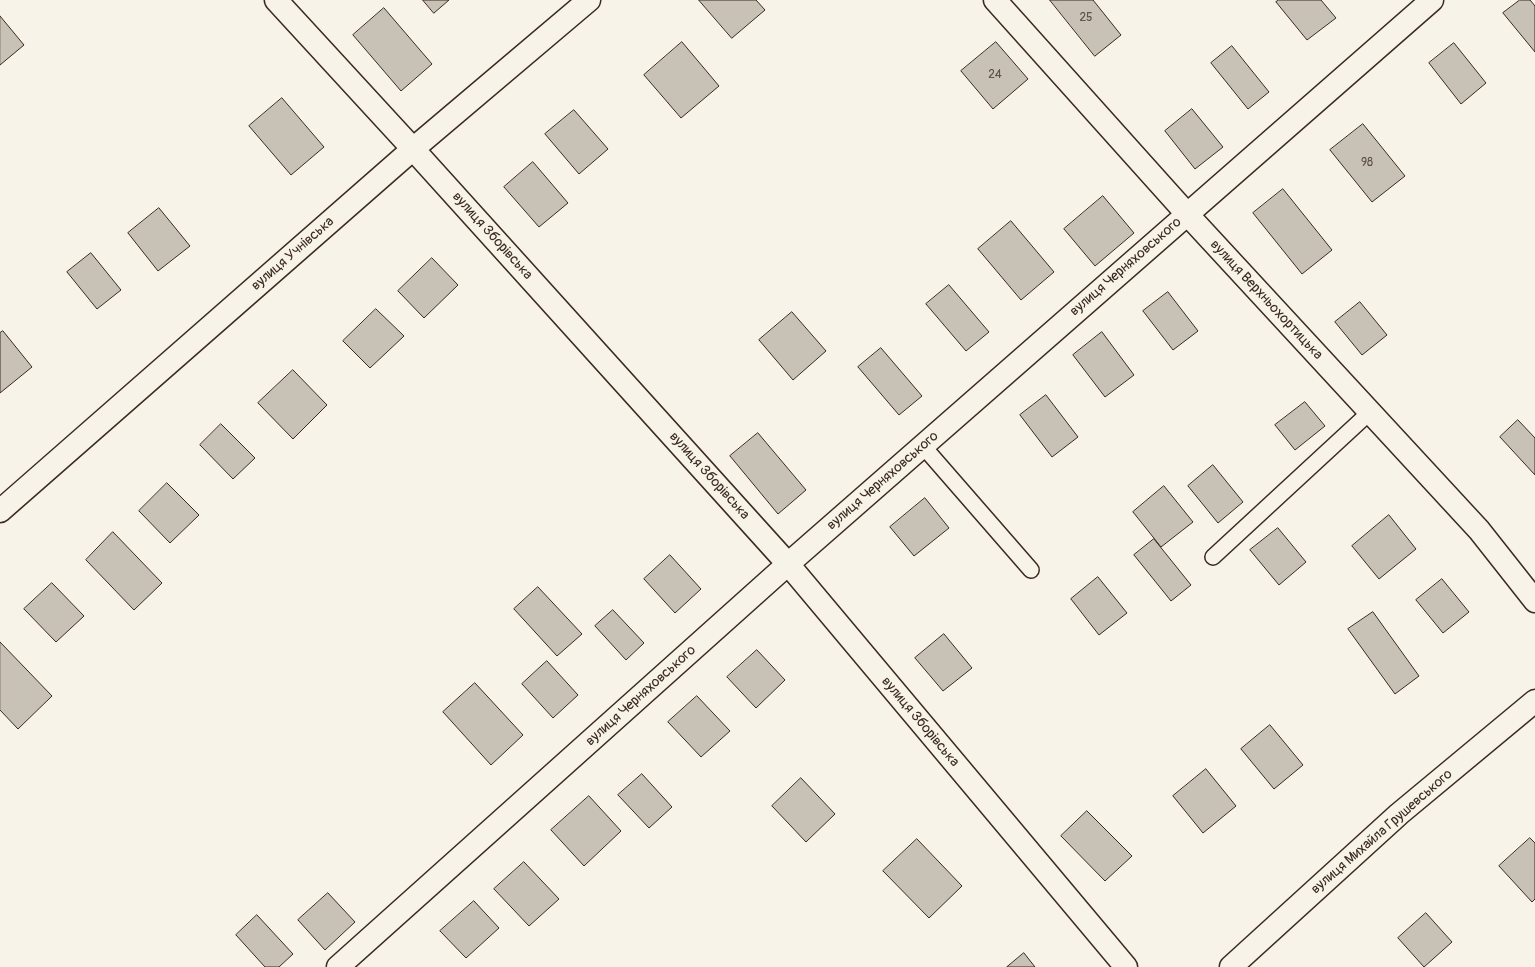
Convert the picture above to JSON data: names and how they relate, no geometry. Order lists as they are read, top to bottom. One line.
{"streets":{"street":["вулиця Зборівська","вулиця Учнівська","вулиця Черняховського","вулиця Верхньохортицька","вулиця Михайла Грушевського"]},"crossings":[["вулиця Зборівська","вулиця Учнівська"],["вулиця Зборівська","вулиця Черняховського"],["вулиця Черняховського","вулиця Верхньохортицька"]],"house_numbers":["25","24","98"]}
